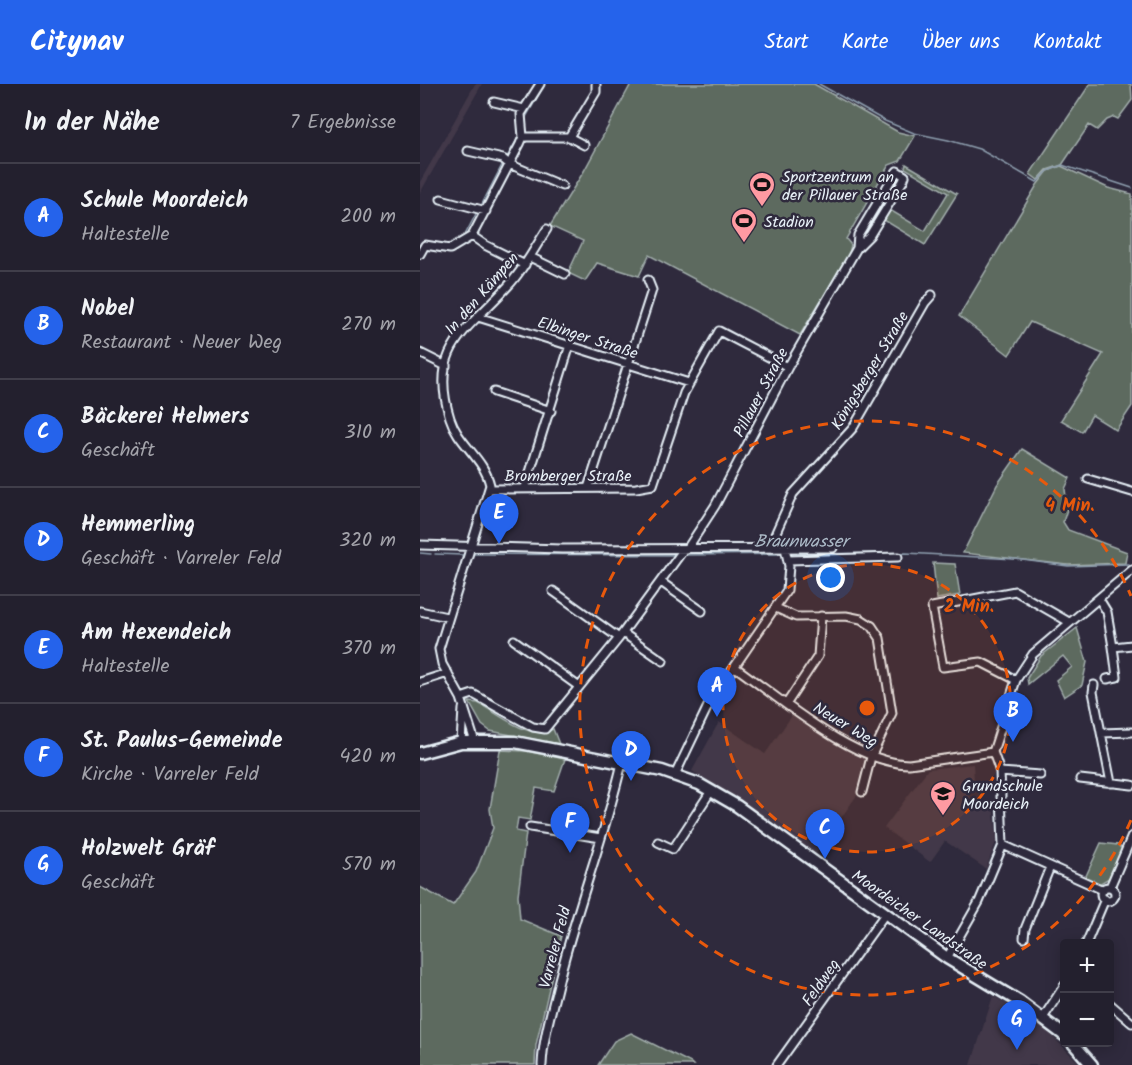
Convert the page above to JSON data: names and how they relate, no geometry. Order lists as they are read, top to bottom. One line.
{"streets":{"main road":["Moordeicher Landstraße"],"street":["In den Kämpen","Elbinger Straße","Königsberger Straße","Pillauer Straße","Bromberger Straße","Neuer Weg","Varreler Feld","Feldweg"]},"crossings":[["In den Kämpen","Elbinger Straße"],["In den Kämpen","Bromberger Straße"],["Elbinger Straße","Bromberger Straße"],["Pillauer Straße","Bromberger Straße"],["Moordeicher Landstraße","Varreler Feld"],["Moordeicher Landstraße","Feldweg"]],"water":["Braunwasser"],"places":{"sports":["Sportzentrum an der Pillauer Straße","Stadion"],"school or university":["Grundschule Moordeich"]},"page":{"header":"Citynav","nav":["Start","Karte","Über uns","Kontakt"],"heading":["In der Nähe","7 Ergebnisse"],"list":[{"mark":"A","name":"Schule Moordeich","note":"Haltestelle","value":"200 m"},{"mark":"B","name":"Nobel","note":"Restaurant · Neuer Weg","value":"270 m"},{"mark":"C","name":"Bäckerei Helmers","note":"Geschäft","value":"310 m"},{"mark":"D","name":"Hemmerling","note":"Geschäft · Varreler Feld","value":"320 m"},{"mark":"E","name":"Am Hexendeich","note":"Haltestelle","value":"370 m"},{"mark":"F","name":"St. Paulus-Gemeinde","note":"Kirche · Varreler Feld","value":"420 m"},{"mark":"G","name":"Holzwelt Gräf","note":"Geschäft","value":"570 m"}],"pins":["E","A","B","D","F","C","G"],"map_buttons":["+","−"]},"rings":["4 Min.","2 Min."]}
